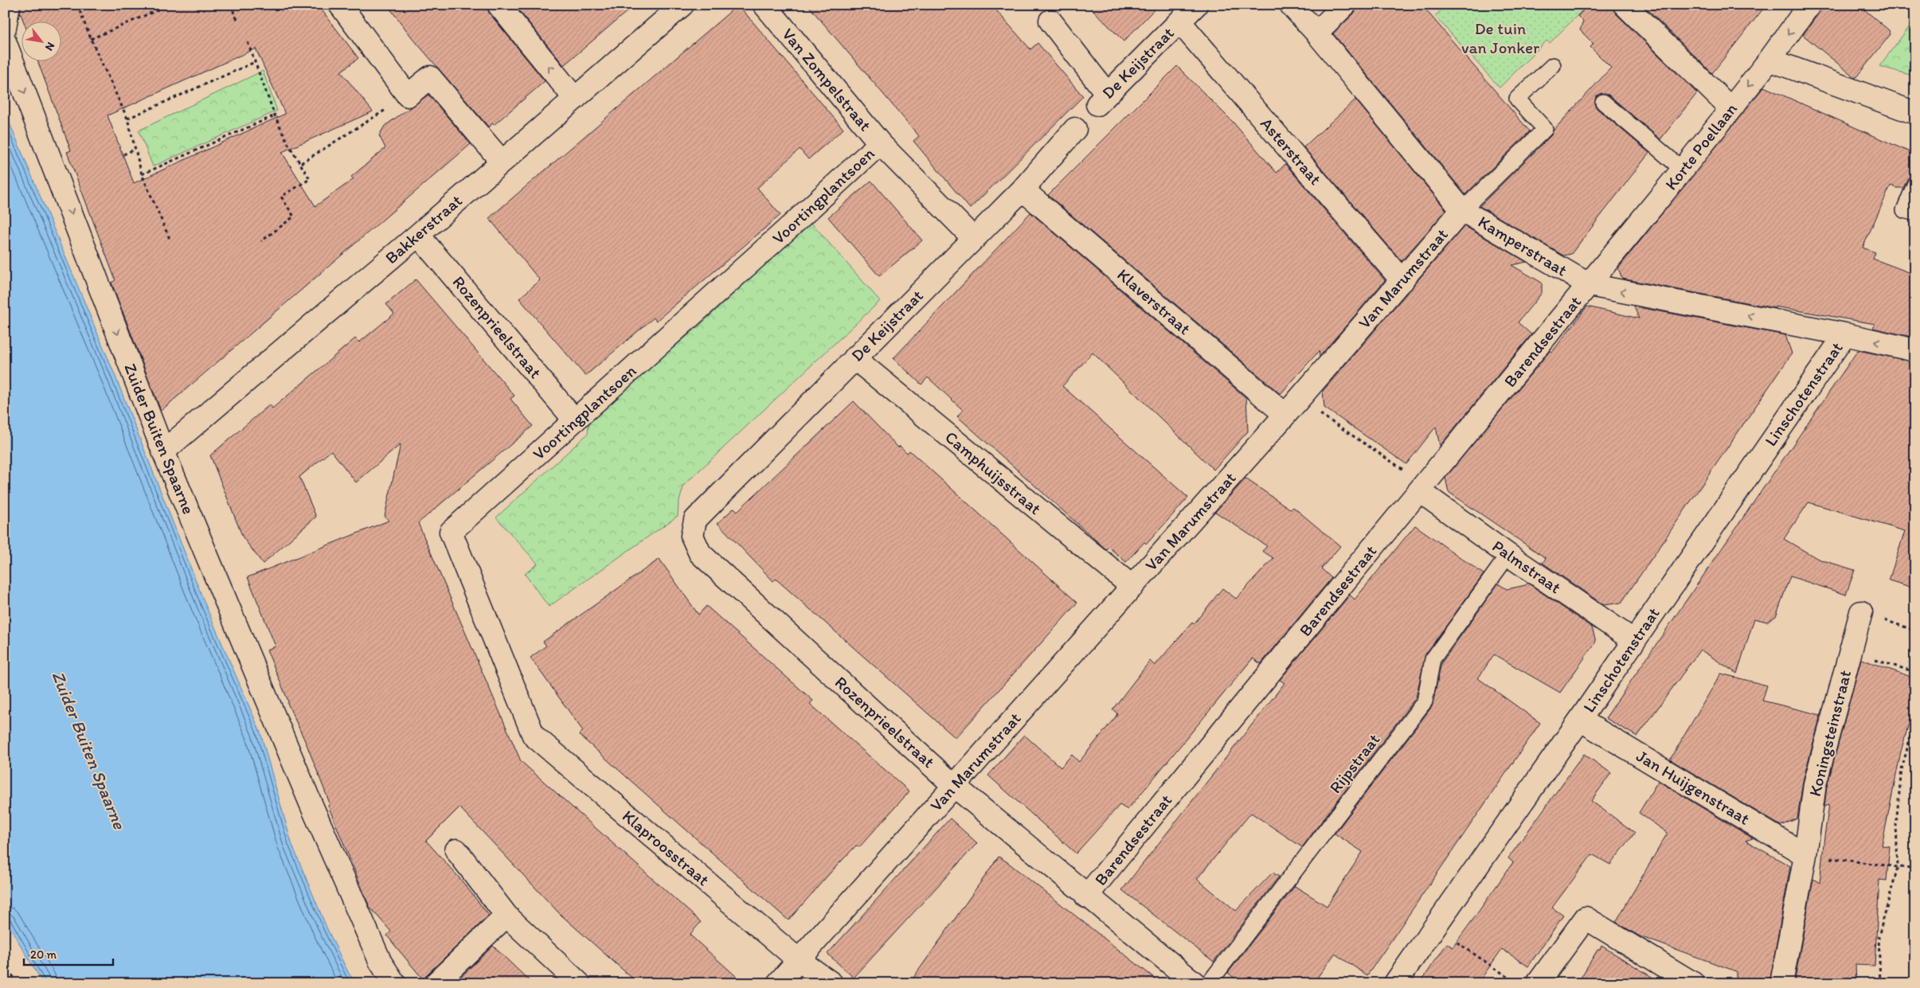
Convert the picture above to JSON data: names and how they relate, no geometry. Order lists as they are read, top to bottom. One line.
{"streets":{"street":["De Keijstraat","Van Zompelstraat","Korte Poellaan","Asterstraat","Voortingplantsoen","Bakkerstraat","Kamperstraat","Van Marumstraat","Klaverstraat","Rozenprieelstraat","Barendsestraat","Linschotenstraat","Zuider Buiten Spaarne","Camphuijsstraat","Palmstraat","Koningsteinstraat","Jan Huijgenstraat","Klaproosstraat"],"lane":["Rijpstraat"]},"crossings":[["De Keijstraat","Van Zompelstraat"],["De Keijstraat","Asterstraat"],["De Keijstraat","Klaverstraat"],["De Keijstraat","Rozenprieelstraat"],["De Keijstraat","Camphuijsstraat"],["Van Zompelstraat","Voortingplantsoen"],["Korte Poellaan","Kamperstraat"],["Korte Poellaan","Barendsestraat"],["Asterstraat","Van Marumstraat"],["Voortingplantsoen","Rozenprieelstraat"],["Voortingplantsoen","Klaproosstraat"],["Bakkerstraat","Rozenprieelstraat"],["Bakkerstraat","Zuider Buiten Spaarne"],["Kamperstraat","Van Marumstraat"],["Kamperstraat","Barendsestraat"],["Kamperstraat","Linschotenstraat"],["Van Marumstraat","Klaverstraat"],["Van Marumstraat","Rozenprieelstraat"],["Van Marumstraat","Camphuijsstraat"],["Van Marumstraat","Klaproosstraat"],["Rozenprieelstraat","Barendsestraat"],["Barendsestraat","Palmstraat"],["Linschotenstraat","Palmstraat"],["Linschotenstraat","Jan Huijgenstraat"],["Palmstraat","Rijpstraat"],["Koningsteinstraat","Jan Huijgenstraat"]],"one_way":["Korte Poellaan","Kamperstraat","Zuider Buiten Spaarne"],"water":["Zuider Buiten Spaarne"],"parks":["De tuin van Jonker"],"scale_bar":"20 m","north":"bottom right"}
